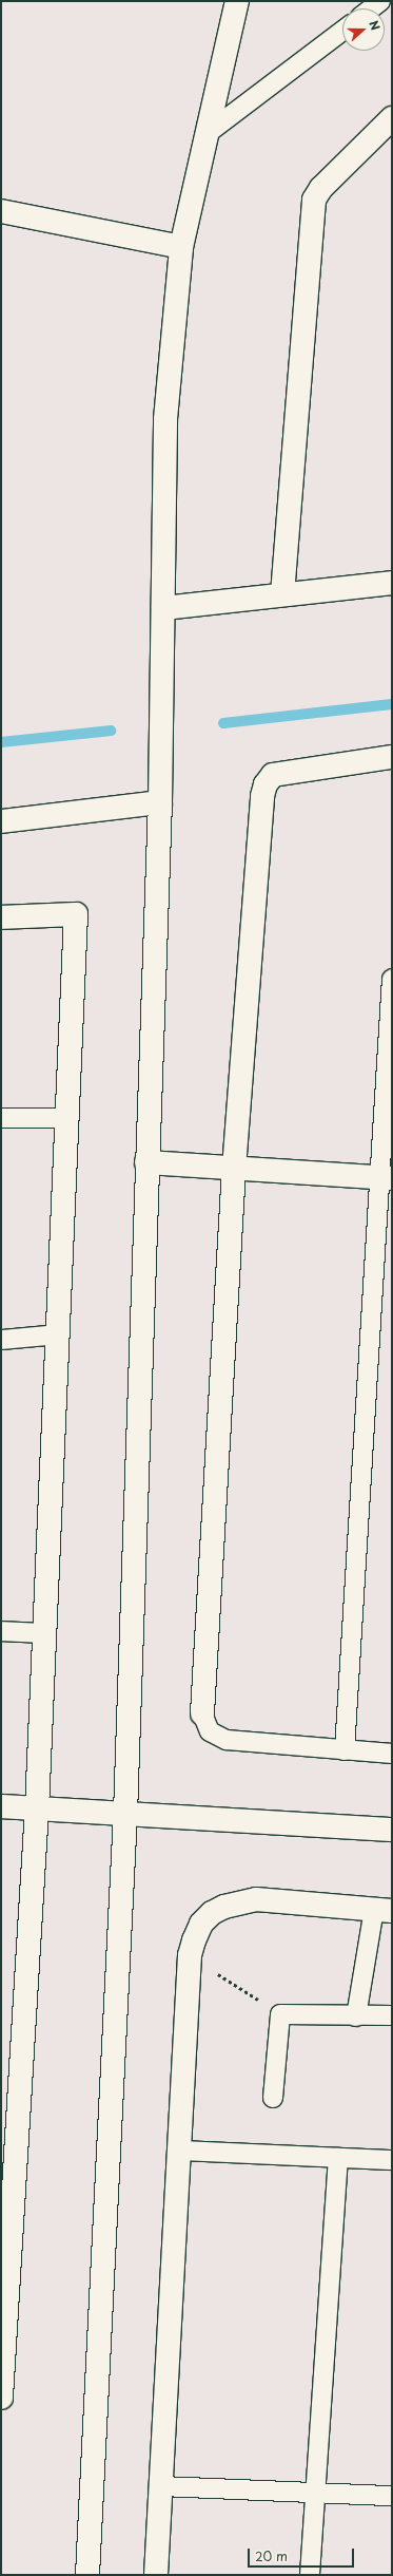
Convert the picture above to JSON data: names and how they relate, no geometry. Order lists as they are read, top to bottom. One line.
{"scale_bar":"20 m","north":"right"}
